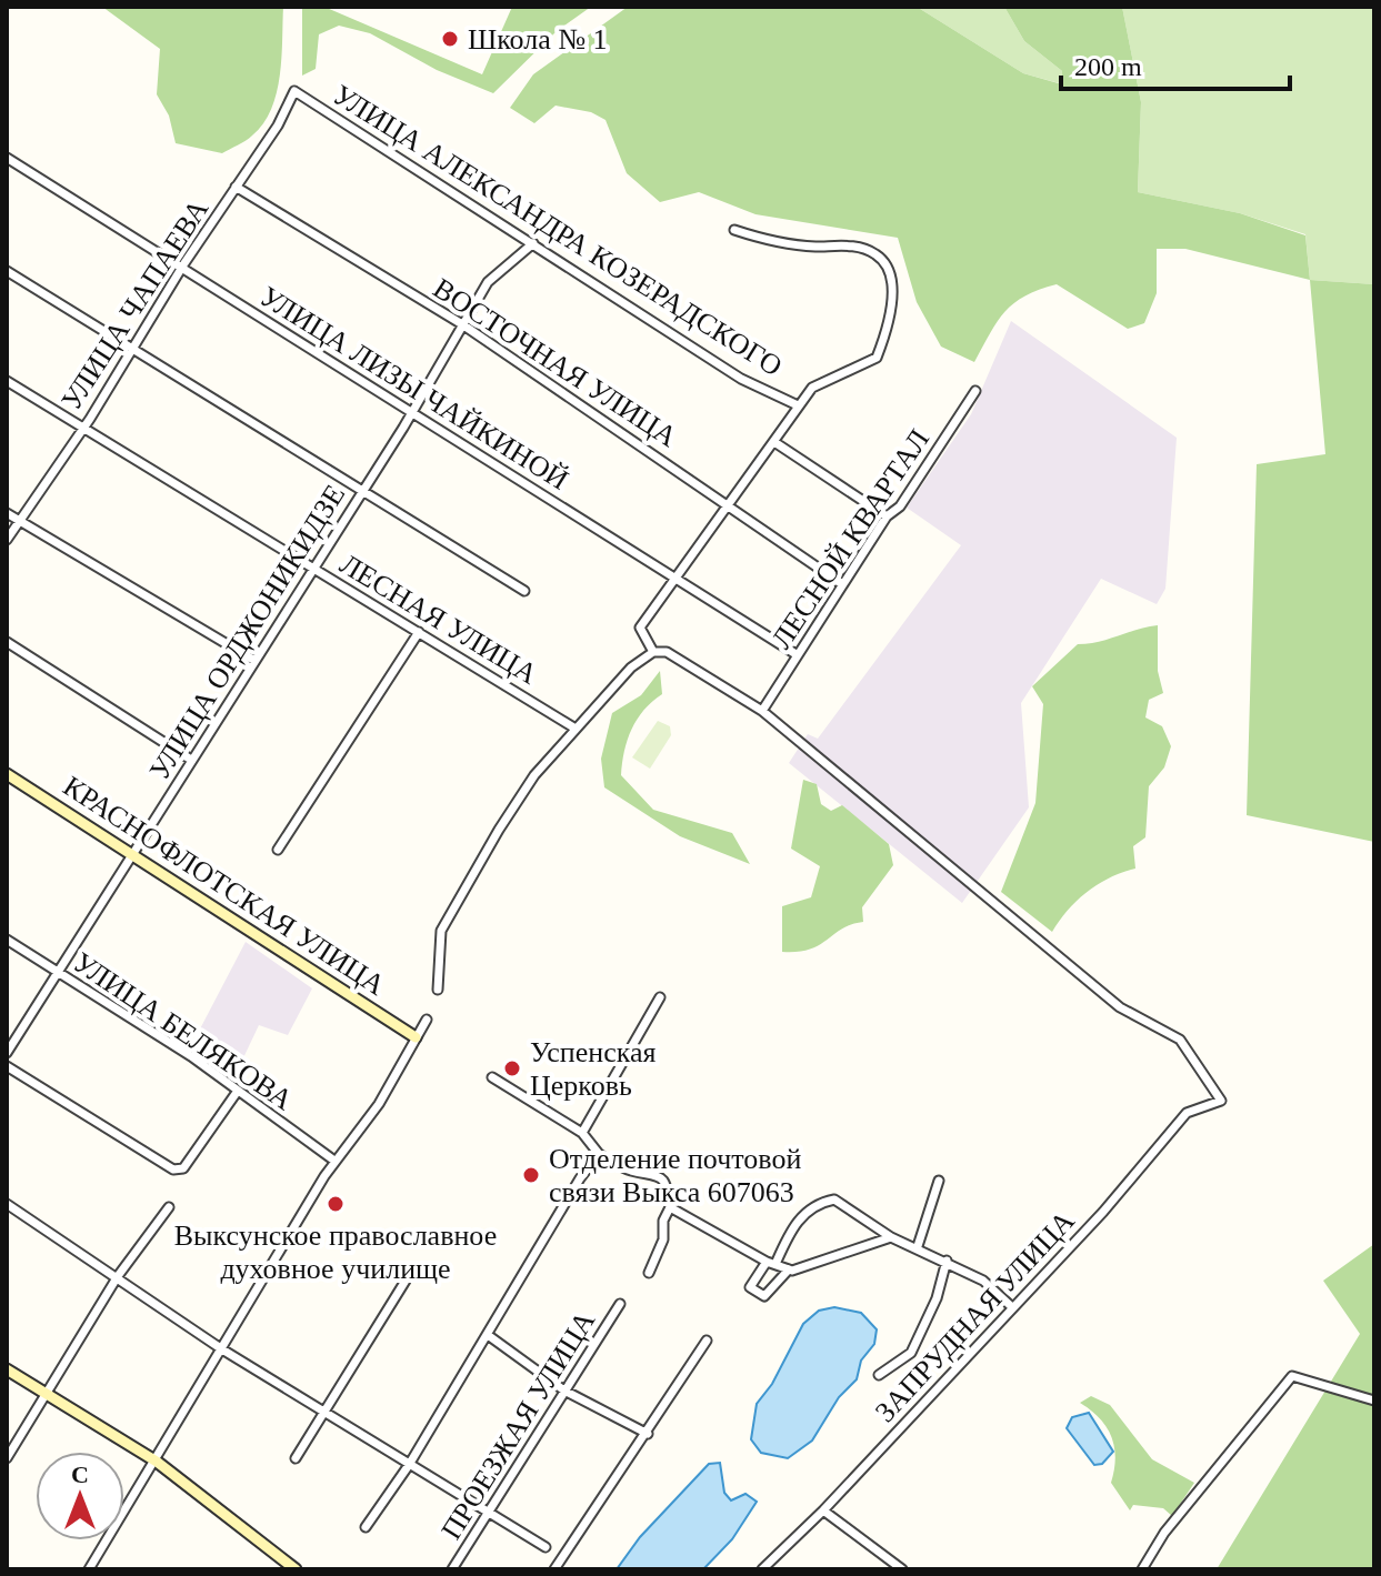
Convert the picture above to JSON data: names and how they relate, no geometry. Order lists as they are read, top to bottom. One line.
{"streets":{"street":["УЛИЦА АЛЕКСАНДРА КОЗЕРАДСКОГО","УЛИЦА ЧАПАЕВА","ВОСТОЧНАЯ УЛИЦА","УЛИЦА ЛИЗЫ ЧАЙКИНОЙ","ЛЕСНОЙ КВАРТАЛ","ЛЕСНАЯ УЛИЦА","УЛИЦА ОРДЖОНИКИДЗЕ","КРАСНОФЛОТСКАЯ УЛИЦА","УЛИЦА БЕЛЯКОВА","ЗАПРУДНАЯ УЛИЦА","ПРОЕЗЖАЯ УЛИЦА"]},"crossings":[["УЛИЦА АЛЕКСАНДРА КОЗЕРАДСКОГО","УЛИЦА ЧАПАЕВА"],["УЛИЦА АЛЕКСАНДРА КОЗЕРАДСКОГО","УЛИЦА ОРДЖОНИКИДЗЕ"],["УЛИЦА ЧАПАЕВА","ВОСТОЧНАЯ УЛИЦА"],["УЛИЦА ЧАПАЕВА","УЛИЦА ЛИЗЫ ЧАЙКИНОЙ"],["УЛИЦА ЧАПАЕВА","ЛЕСНАЯ УЛИЦА"],["ВОСТОЧНАЯ УЛИЦА","ЛЕСНОЙ КВАРТАЛ"],["ВОСТОЧНАЯ УЛИЦА","УЛИЦА ОРДЖОНИКИДЗЕ"],["УЛИЦА ЛИЗЫ ЧАЙКИНОЙ","ЛЕСНОЙ КВАРТАЛ"],["УЛИЦА ЛИЗЫ ЧАЙКИНОЙ","УЛИЦА ОРДЖОНИКИДЗЕ"],["ЛЕСНОЙ КВАРТАЛ","ЗАПРУДНАЯ УЛИЦА"],["ЛЕСНАЯ УЛИЦА","УЛИЦА ОРДЖОНИКИДЗЕ"],["УЛИЦА ОРДЖОНИКИДЗЕ","КРАСНОФЛОТСКАЯ УЛИЦА"],["УЛИЦА ОРДЖОНИКИДЗЕ","УЛИЦА БЕЛЯКОВА"]],"places":["Школа № 1","Успенская Церковь","Отделение почтовой связи Выкса 607063","Выксунское православное духовное училище"],"scale_bar":"200 m","north":"top"}
